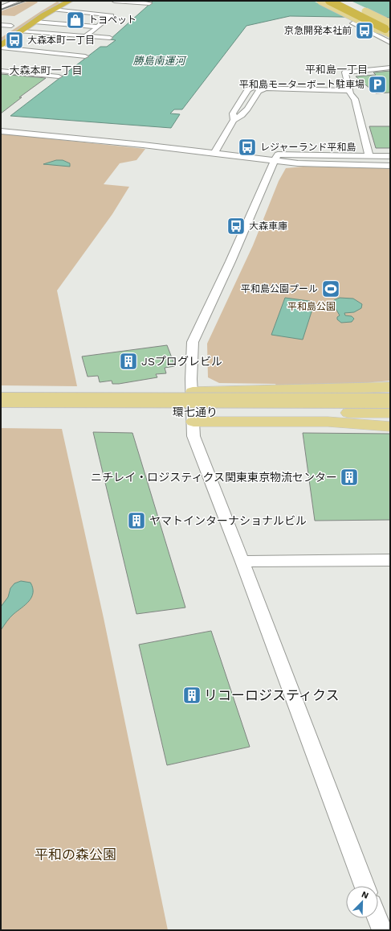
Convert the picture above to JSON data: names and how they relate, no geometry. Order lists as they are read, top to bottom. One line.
{"streets":{"main road":["環七通り"]},"districts":["平和島一丁目","大森本町一丁目"],"water":["勝島南運河"],"parks":["平和島公園","平和の森公園"],"places":{"shop":["トヨペット"],"bus stop":["京急開発本社前","大森本町一丁目","レジャーランド平和島","大森車庫"],"parking":["平和島モーターボート駐車場"],"sports":["平和島公園プール"],"building":["JSプログレビル","ニチレイ・ロジスティクス関東東京物流センター","ヤマトインターナショナルビル","リコーロジスティクス"]},"north":"top right"}
